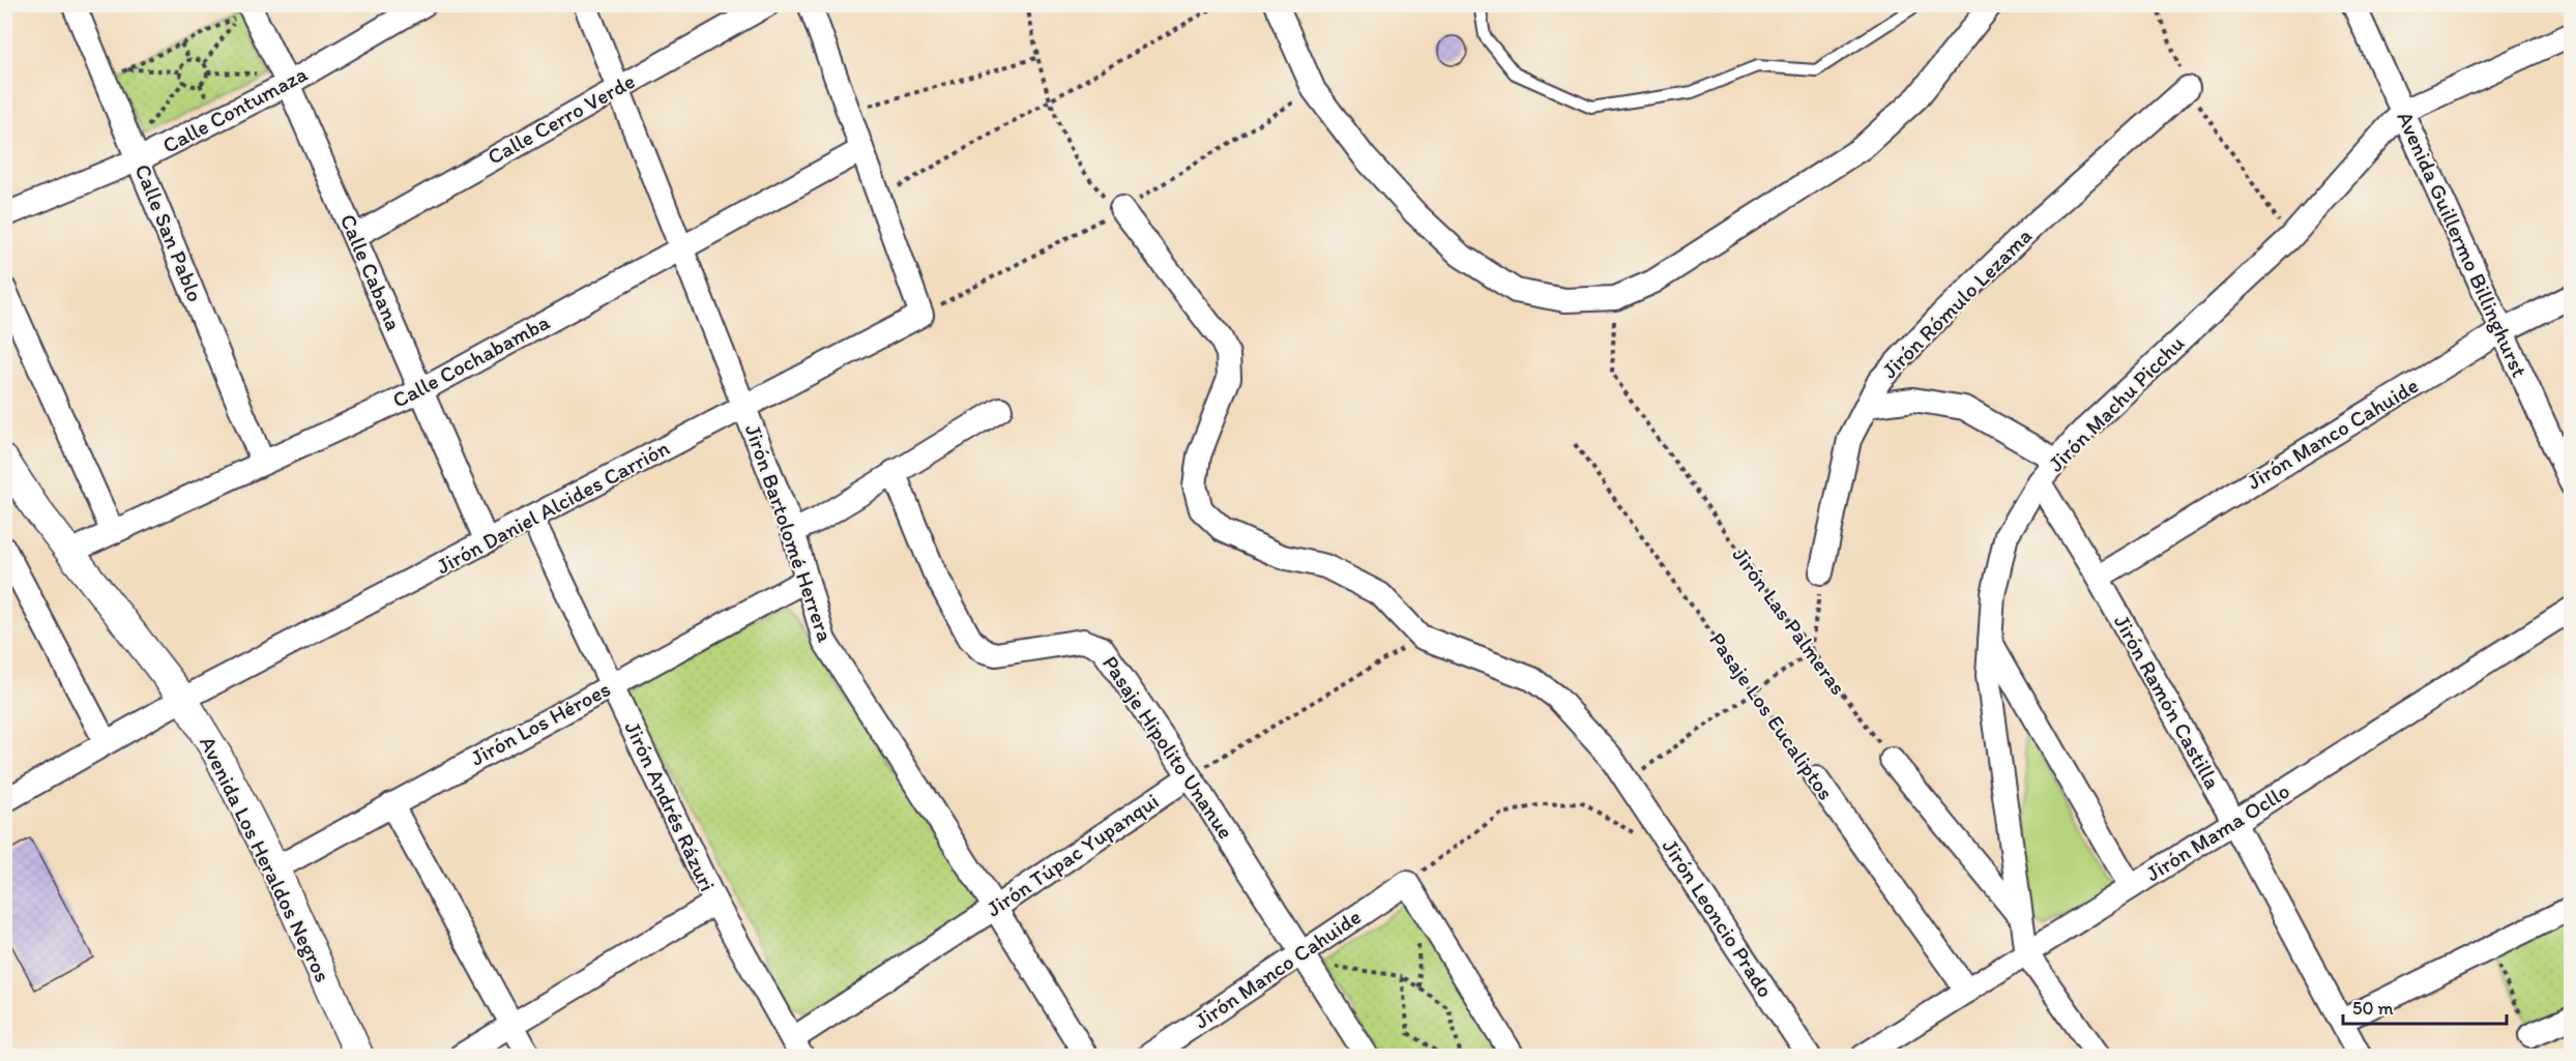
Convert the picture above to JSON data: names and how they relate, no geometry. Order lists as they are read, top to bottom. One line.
{"streets":{"street":["Calle Contumaza","Calle Cerro Verde","Calle San Pablo","Avenida Guillermo Billinghurst","Calle Cabana","Jirón Rómulo Lezama","Calle Cochabamba","Jirón Machu Picchu","Jirón Manco Cahuide","Jirón Daniel Alcides Carrión","Jirón Bartolomé Herrera","Jirón Ramón Castilla","Pasaje Los Eucaliptos","Jirón Los Héroes","Pasaje Hipolito Unanue","Jirón Andrés Rázuri","Jirón Mama Ocllo","Jirón Túpac Yupanqui","Avenida Los Heraldos Negros","Jirón Leoncio Prado"],"path":["Jirón Las Palmeras"]},"crossings":[["Calle Contumaza","Calle San Pablo"],["Calle Contumaza","Calle Cabana"],["Calle Cerro Verde","Calle Cabana"],["Calle Cerro Verde","Jirón Bartolomé Herrera"],["Calle San Pablo","Calle Cochabamba"],["Avenida Guillermo Billinghurst","Jirón Machu Picchu"],["Avenida Guillermo Billinghurst","Jirón Manco Cahuide"],["Calle Cabana","Calle Cochabamba"],["Calle Cabana","Jirón Daniel Alcides Carrión"],["Calle Cochabamba","Jirón Bartolomé Herrera"],["Calle Cochabamba","Avenida Los Heraldos Negros"],["Jirón Machu Picchu","Jirón Ramón Castilla"],["Jirón Machu Picchu","Jirón Mama Ocllo"],["Jirón Manco Cahuide","Jirón Ramón Castilla"],["Jirón Manco Cahuide","Pasaje Hipolito Unanue"],["Jirón Daniel Alcides Carrión","Jirón Bartolomé Herrera"],["Jirón Daniel Alcides Carrión","Jirón Andrés Rázuri"],["Jirón Daniel Alcides Carrión","Avenida Los Heraldos Negros"],["Jirón Bartolomé Herrera","Jirón Los Héroes"],["Jirón Bartolomé Herrera","Jirón Túpac Yupanqui"],["Jirón Ramón Castilla","Jirón Mama Ocllo"],["Pasaje Los Eucaliptos","Jirón Mama Ocllo"],["Jirón Los Héroes","Jirón Andrés Rázuri"],["Jirón Los Héroes","Avenida Los Heraldos Negros"],["Pasaje Hipolito Unanue","Jirón Túpac Yupanqui"],["Jirón Andrés Rázuri","Jirón Túpac Yupanqui"]],"scale_bar":"50 m"}
